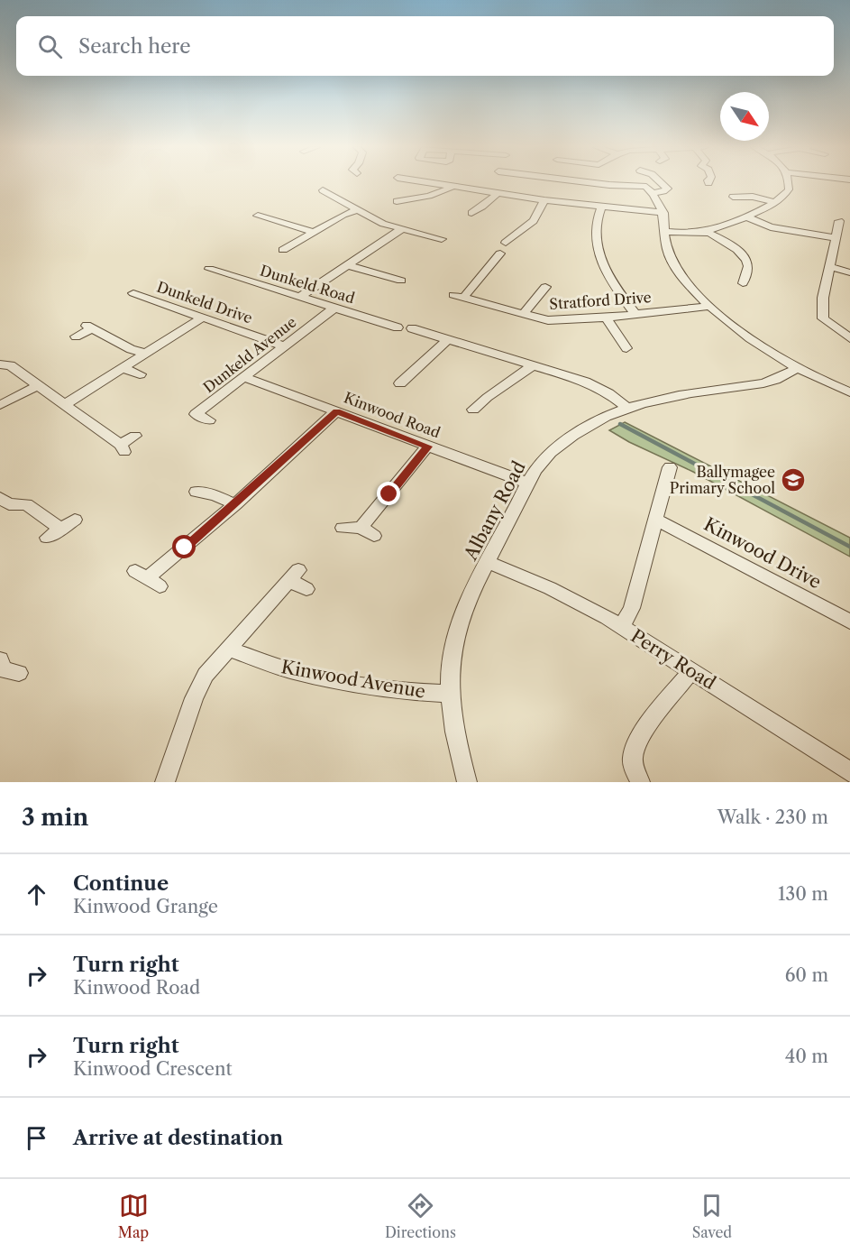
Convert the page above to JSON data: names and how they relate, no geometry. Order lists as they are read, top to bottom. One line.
{"streets":{"street":["Dunkeld Road","Stratford Drive","Dunkeld Drive","Dunkeld Avenue","Kinwood Road","Albany Road","Kinwood Drive","Perry Road","Kinwood Avenue"]},"crossings":[["Dunkeld Road","Dunkeld Avenue"],["Dunkeld Drive","Dunkeld Avenue"],["Dunkeld Avenue","Kinwood Road"],["Kinwood Road","Albany Road"],["Albany Road","Perry Road"],["Albany Road","Kinwood Avenue"]],"places":{"school or university":["Ballymagee Primary School"]},"north":"bottom right","page":{"search":"Search here","heading":["3 min","Walk · 230 m"],"list":[["Continue","Kinwood Grange","130 m"],["Turn right","Kinwood Road","60 m"],["Turn right","Kinwood Crescent","40 m"],"Arrive at destination"],"nav":["Map","Directions","Saved"]}}
